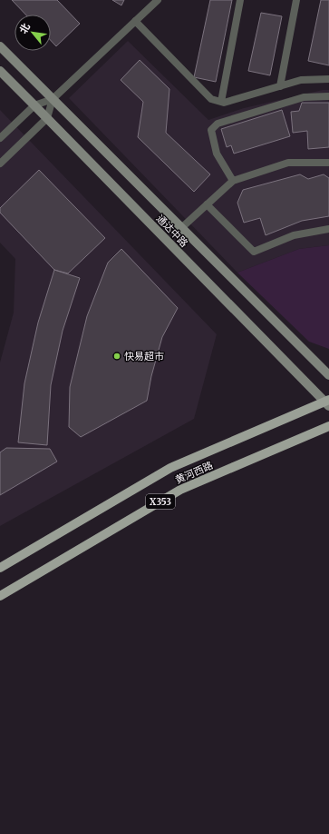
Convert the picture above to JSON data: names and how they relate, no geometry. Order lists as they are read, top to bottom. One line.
{"streets":{"main road":["黄河西路","X353"],"street":["通达中路"]},"crossings":[["通达中路","黄河西路"]],"places":["快易超市"],"north":"top left"}
